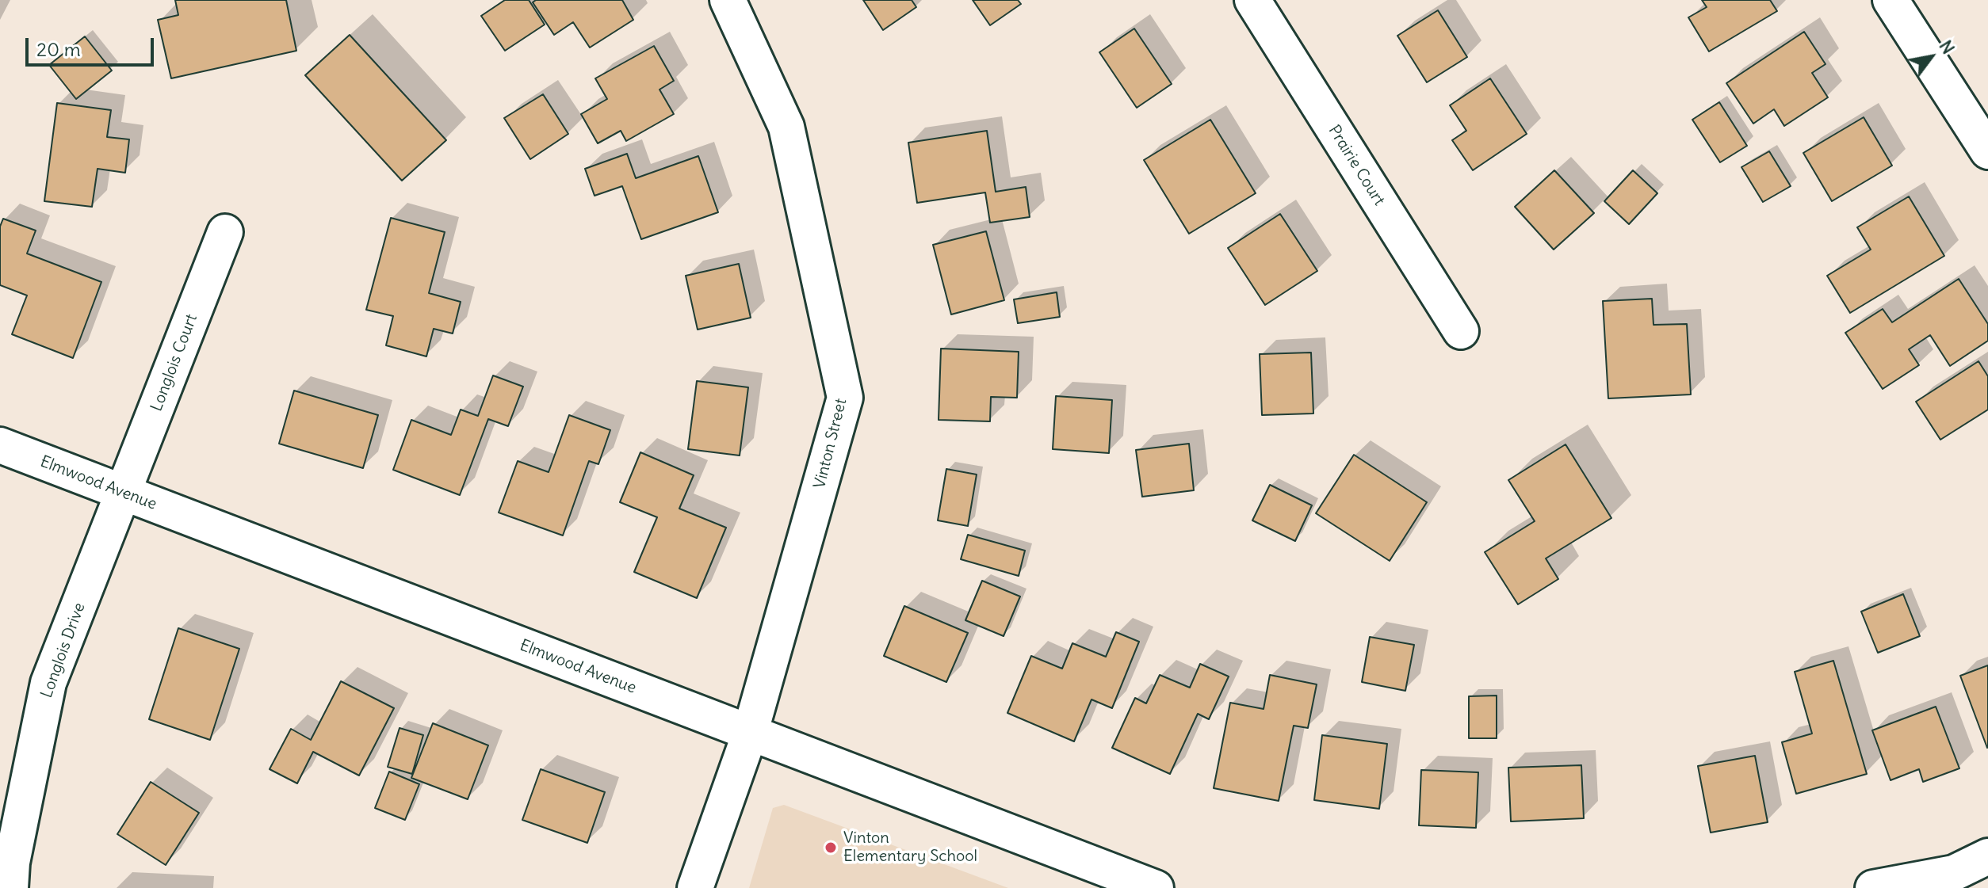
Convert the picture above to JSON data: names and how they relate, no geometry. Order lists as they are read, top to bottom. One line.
{"streets":{"street":["Prairie Court","Longlois Court","Vinton Street","Elmwood Avenue","Longlois Drive"]},"crossings":[["Longlois Court","Elmwood Avenue"],["Longlois Court","Longlois Drive"],["Vinton Street","Elmwood Avenue"],["Elmwood Avenue","Longlois Drive"]],"places":["Vinton Elementary School"],"scale_bar":"20 m","north":"top right"}
